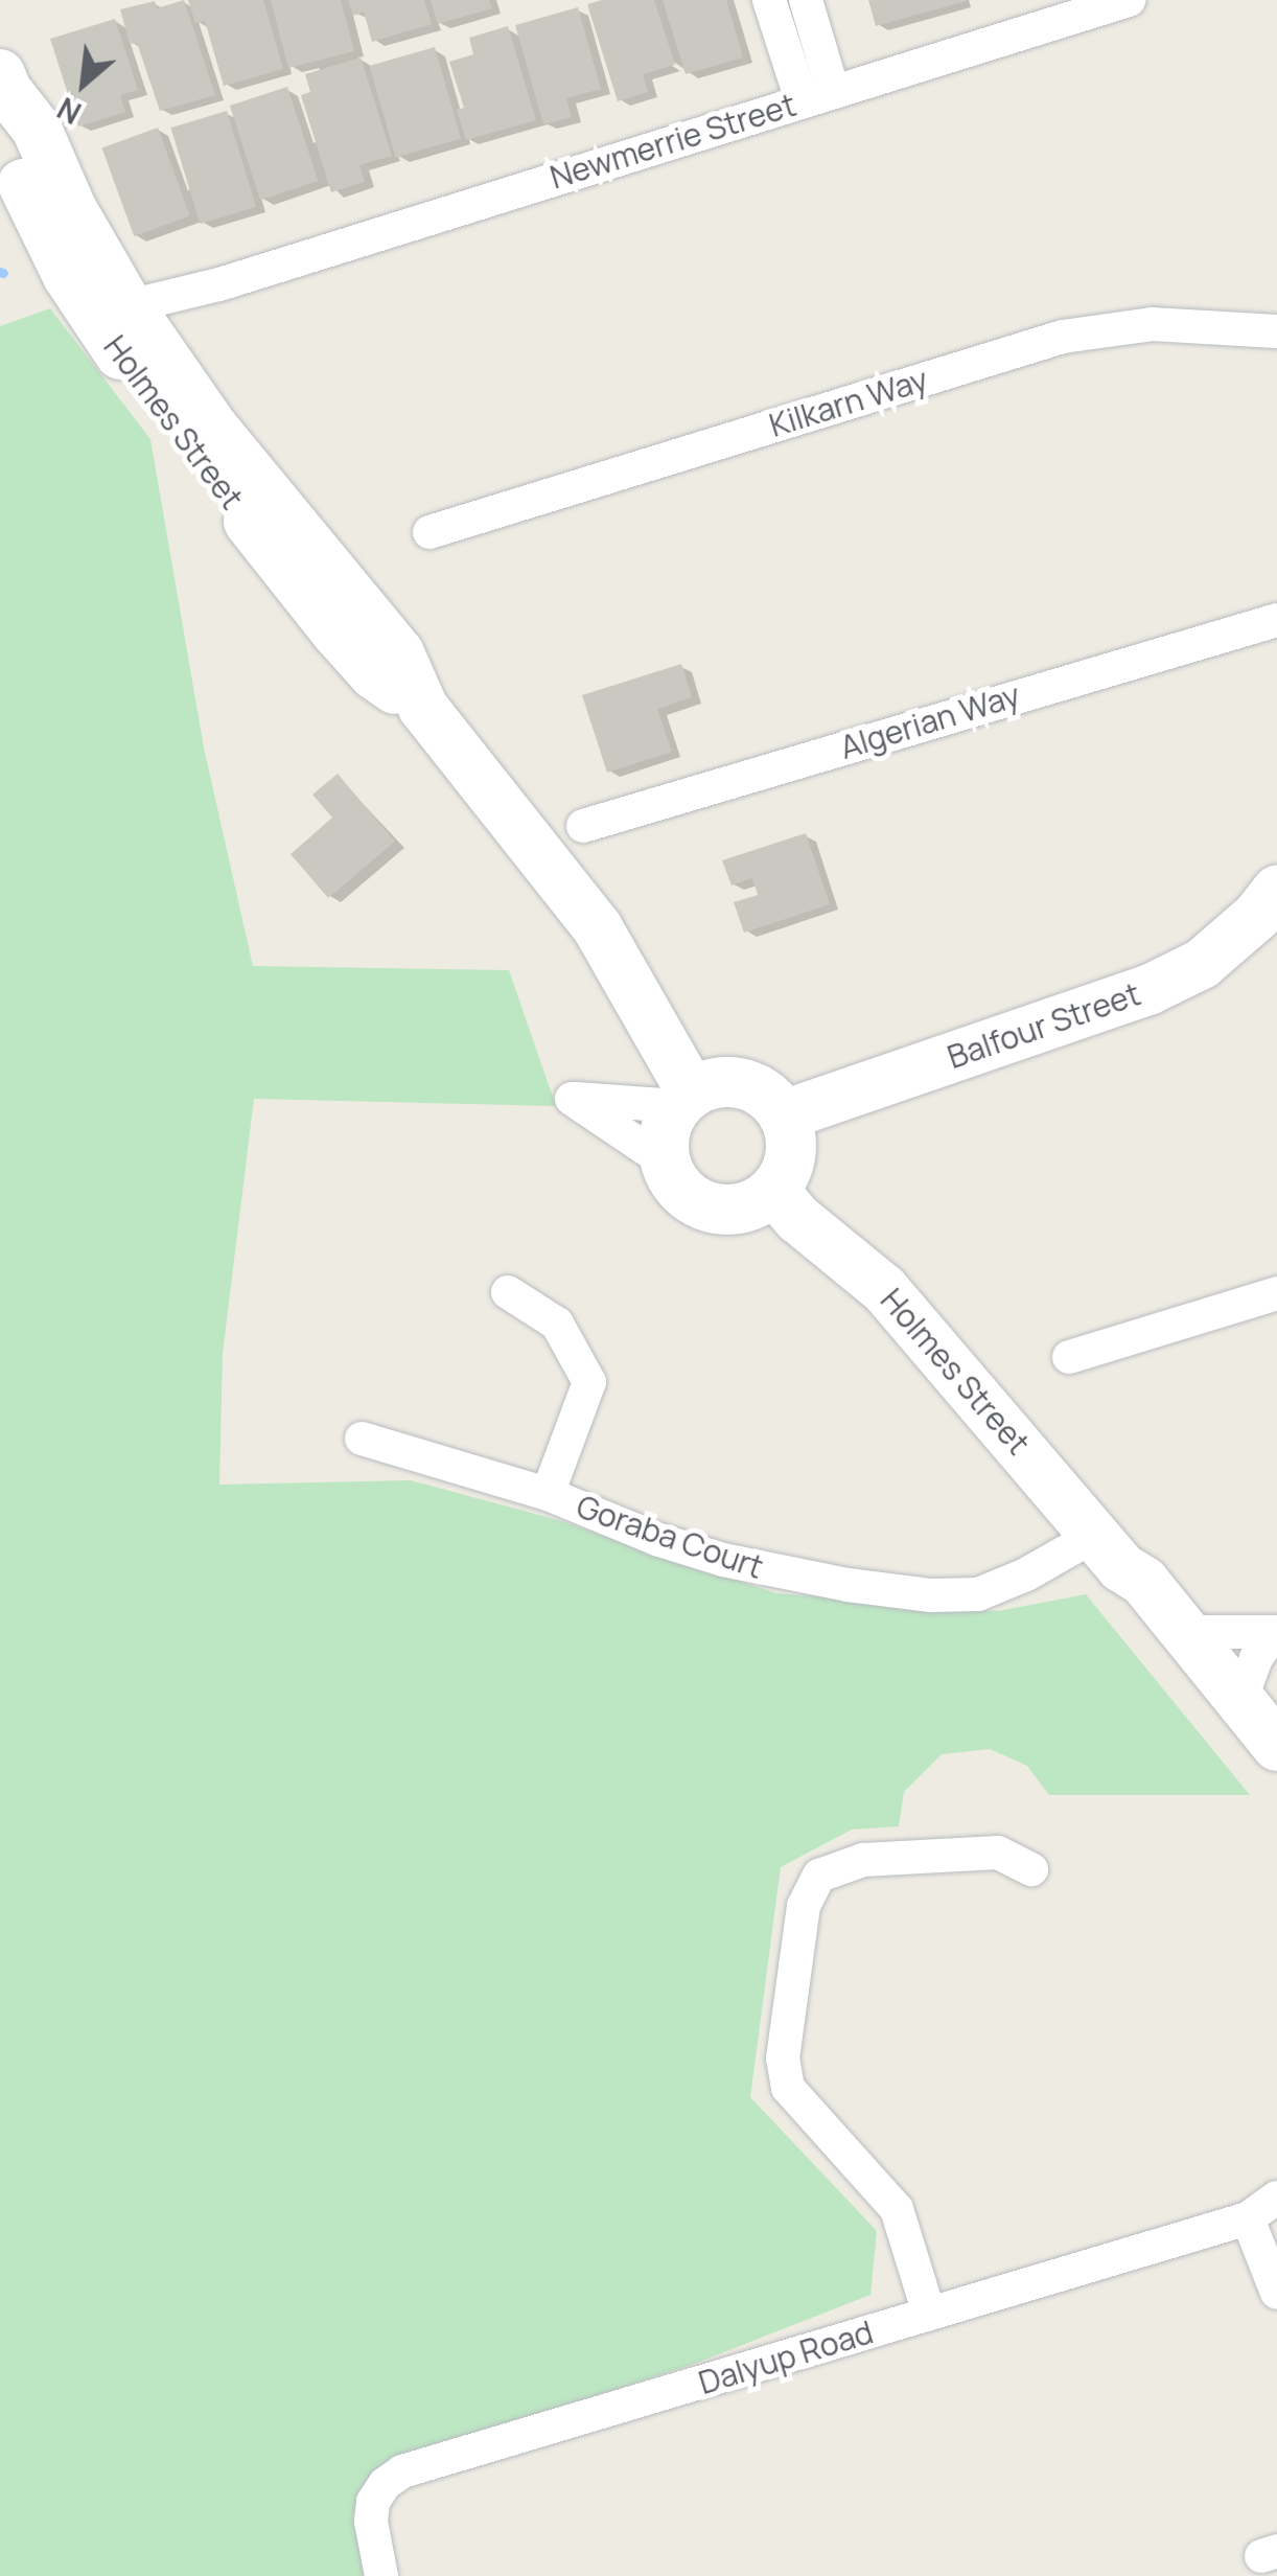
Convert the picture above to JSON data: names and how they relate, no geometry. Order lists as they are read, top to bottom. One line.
{"streets":{"main road":["Holmes Street","Balfour Street"],"street":["Newmerrie Street","Kilkarn Way","Algerian Way","Goraba Court","Dalyup Road"]},"crossings":[["Newmerrie Street","Holmes Street"],["Holmes Street","Balfour Street"],["Holmes Street","Goraba Court"]],"north":"bottom left"}
